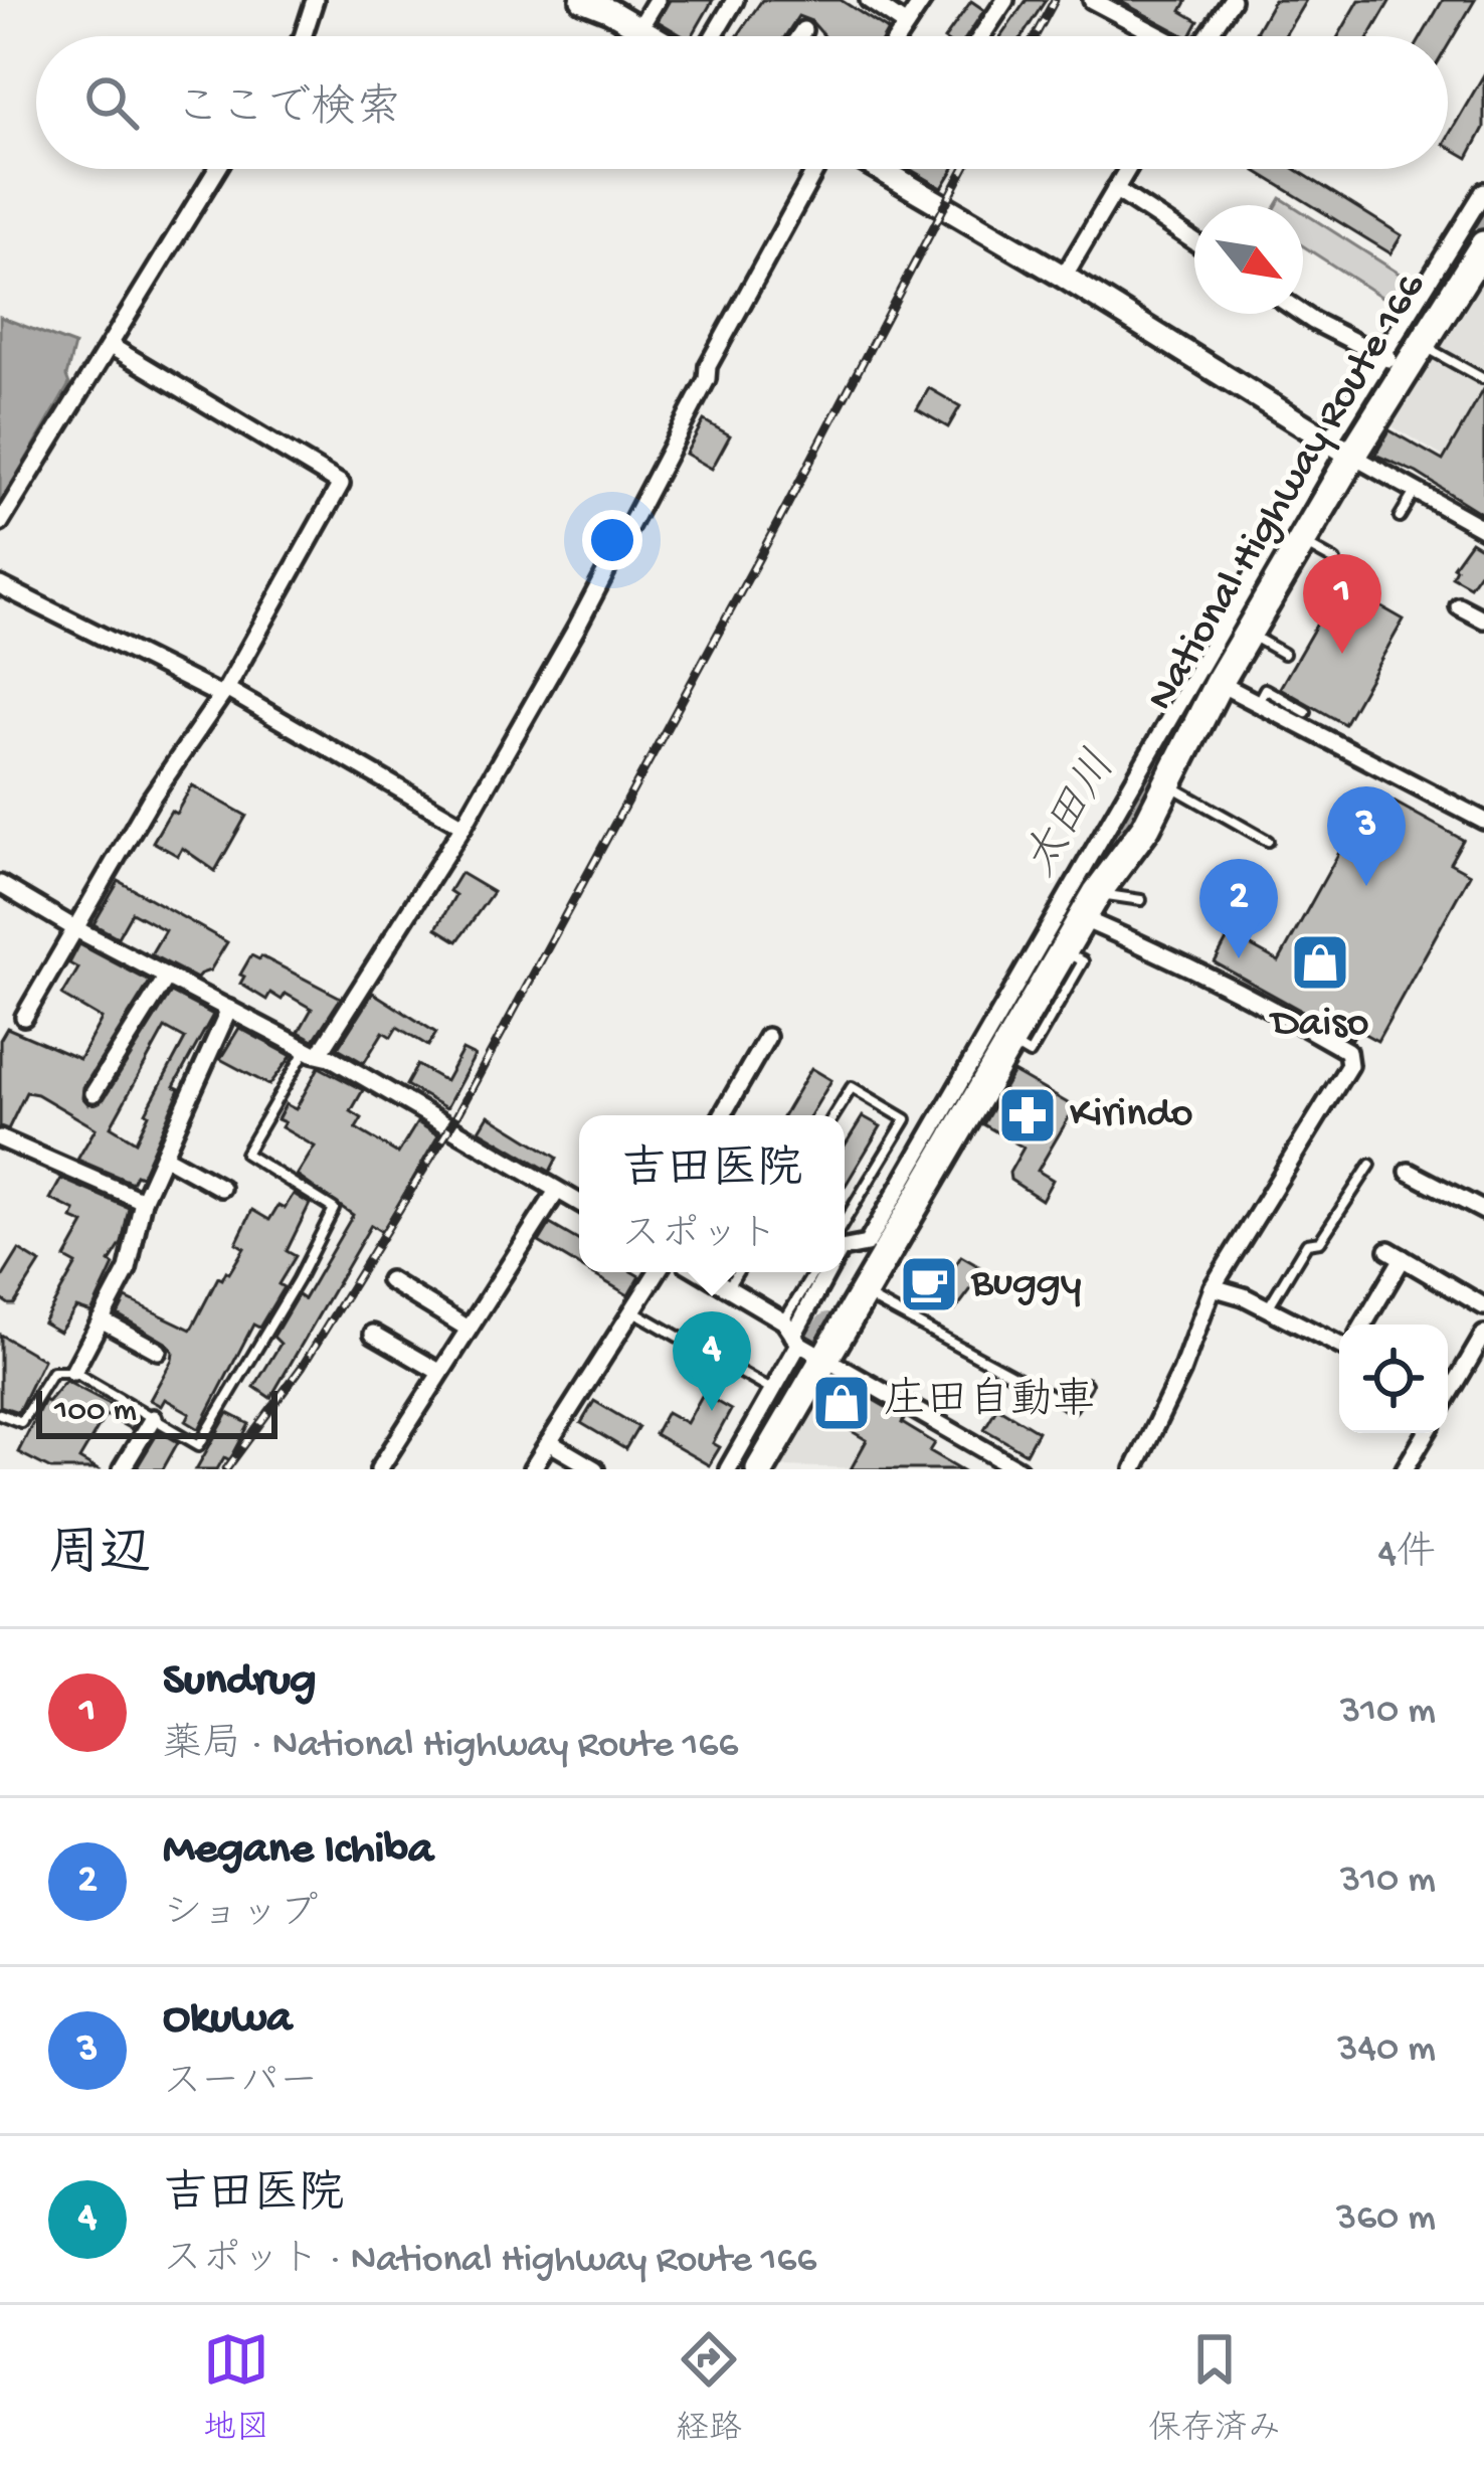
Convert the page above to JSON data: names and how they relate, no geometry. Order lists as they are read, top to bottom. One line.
{"streets":{"highway":["National Highway Route 166"]},"water":["太田川"],"places":{"shop":["Daiso","庄田自動車"],"pharmacy":["Kirindo"],"cafe":["Buggy"]},"scale_bar":"100 m","north":"bottom right","page":{"search":"ここで検索","pins":["1","3","2","4"],"popup":["吉田医院","スポット"],"scale":"100 m","heading":["周辺","4件"],"list":[{"mark":"1","name":"Sundrug","note":"薬局 · National Highway Route 166","value":"310 m"},{"mark":"2","name":"Megane Ichiba","note":"ショップ","value":"310 m"},{"mark":"3","name":"Okuwa","note":"スーパー","value":"340 m"},{"mark":"4","name":"吉田医院","note":"スポット · National Highway Route 166","value":"360 m"}],"nav":["地図","経路","保存済み"]}}
